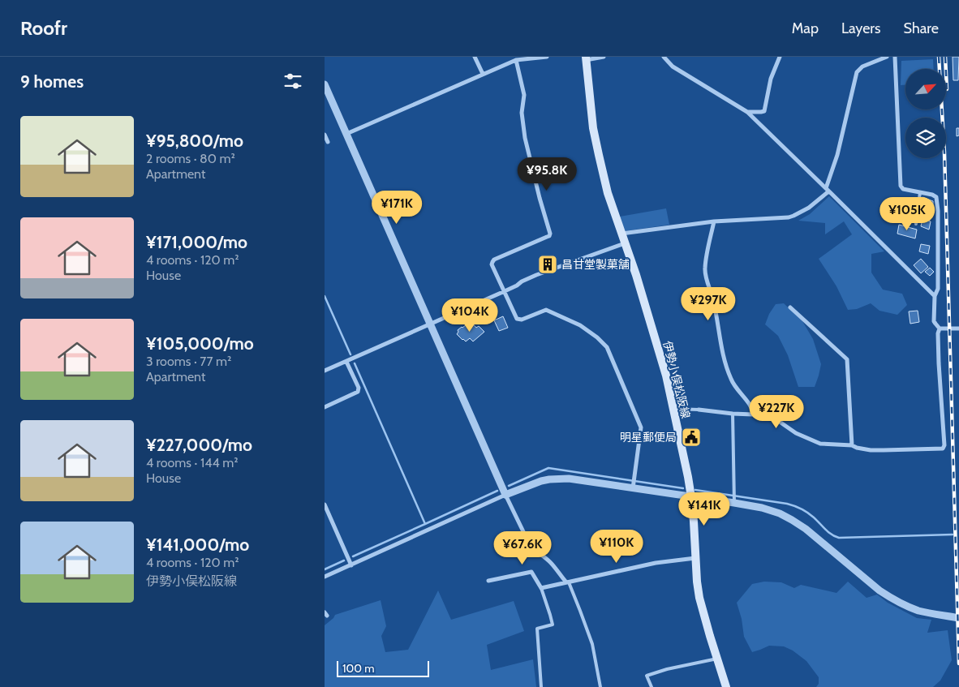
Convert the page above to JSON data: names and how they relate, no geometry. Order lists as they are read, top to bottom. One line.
{"streets":{"main road":["伊勢小俣松阪線"]},"places":{"building":["昌甘堂製菓舗"],"public building":["明星郵便局"]},"scale_bar":"100 m","north":"top right","page":{"header":"Roofr","nav":["Map","Layers","Share"],"heading":"9 homes","list":[{"name":"¥95,800/mo","note":"2 rooms · 80 m² · Apartment"},{"name":"¥171,000/mo","note":"4 rooms · 120 m² · House"},{"name":"¥105,000/mo","note":"3 rooms · 77 m² · Apartment"},{"name":"¥227,000/mo","note":"4 rooms · 144 m² · House"},{"name":"¥141,000/mo","note":"4 rooms · 120 m² · 伊勢小俣松阪線"}],"price":["¥95.8K","¥171K","¥105K","¥297K","¥104K","¥227K","¥141K","¥110K","¥67.6K"],"scale":"100 m"}}
